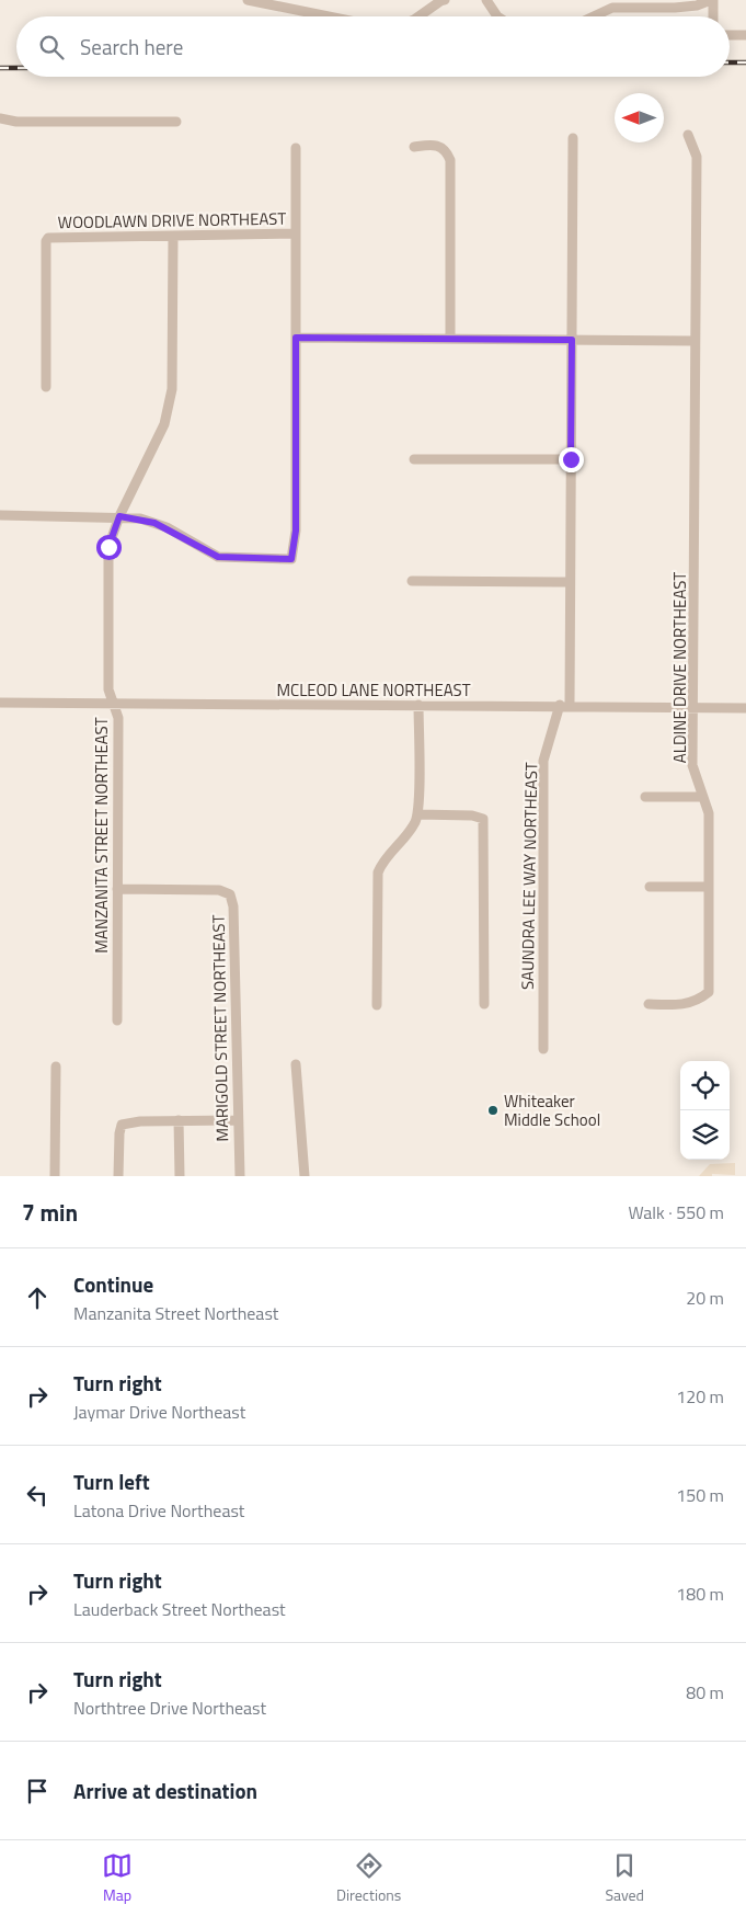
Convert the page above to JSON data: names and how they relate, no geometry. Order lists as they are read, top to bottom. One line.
{"streets":{"street":["WOODLAWN DRIVE NORTHEAST","ALDINE DRIVE NORTHEAST","MCLEOD LANE NORTHEAST","MANZANITA STREET NORTHEAST","SAUNDRA LEE WAY NORTHEAST","MARIGOLD STREET NORTHEAST"]},"crossings":[["WOODLAWN DRIVE NORTHEAST","MANZANITA STREET NORTHEAST"],["ALDINE DRIVE NORTHEAST","MCLEOD LANE NORTHEAST"],["MCLEOD LANE NORTHEAST","MANZANITA STREET NORTHEAST"],["MCLEOD LANE NORTHEAST","SAUNDRA LEE WAY NORTHEAST"],["MANZANITA STREET NORTHEAST","MARIGOLD STREET NORTHEAST"]],"places":["Whiteaker Middle School"],"north":"left","page":{"search":"Search here","heading":["7 min","Walk · 550 m"],"list":[["Continue","Manzanita Street Northeast","20 m"],["Turn right","Jaymar Drive Northeast","120 m"],["Turn left","Latona Drive Northeast","150 m"],["Turn right","Lauderback Street Northeast","180 m"],["Turn right","Northtree Drive Northeast","80 m"],"Arrive at destination"],"nav":["Map","Directions","Saved"]}}
